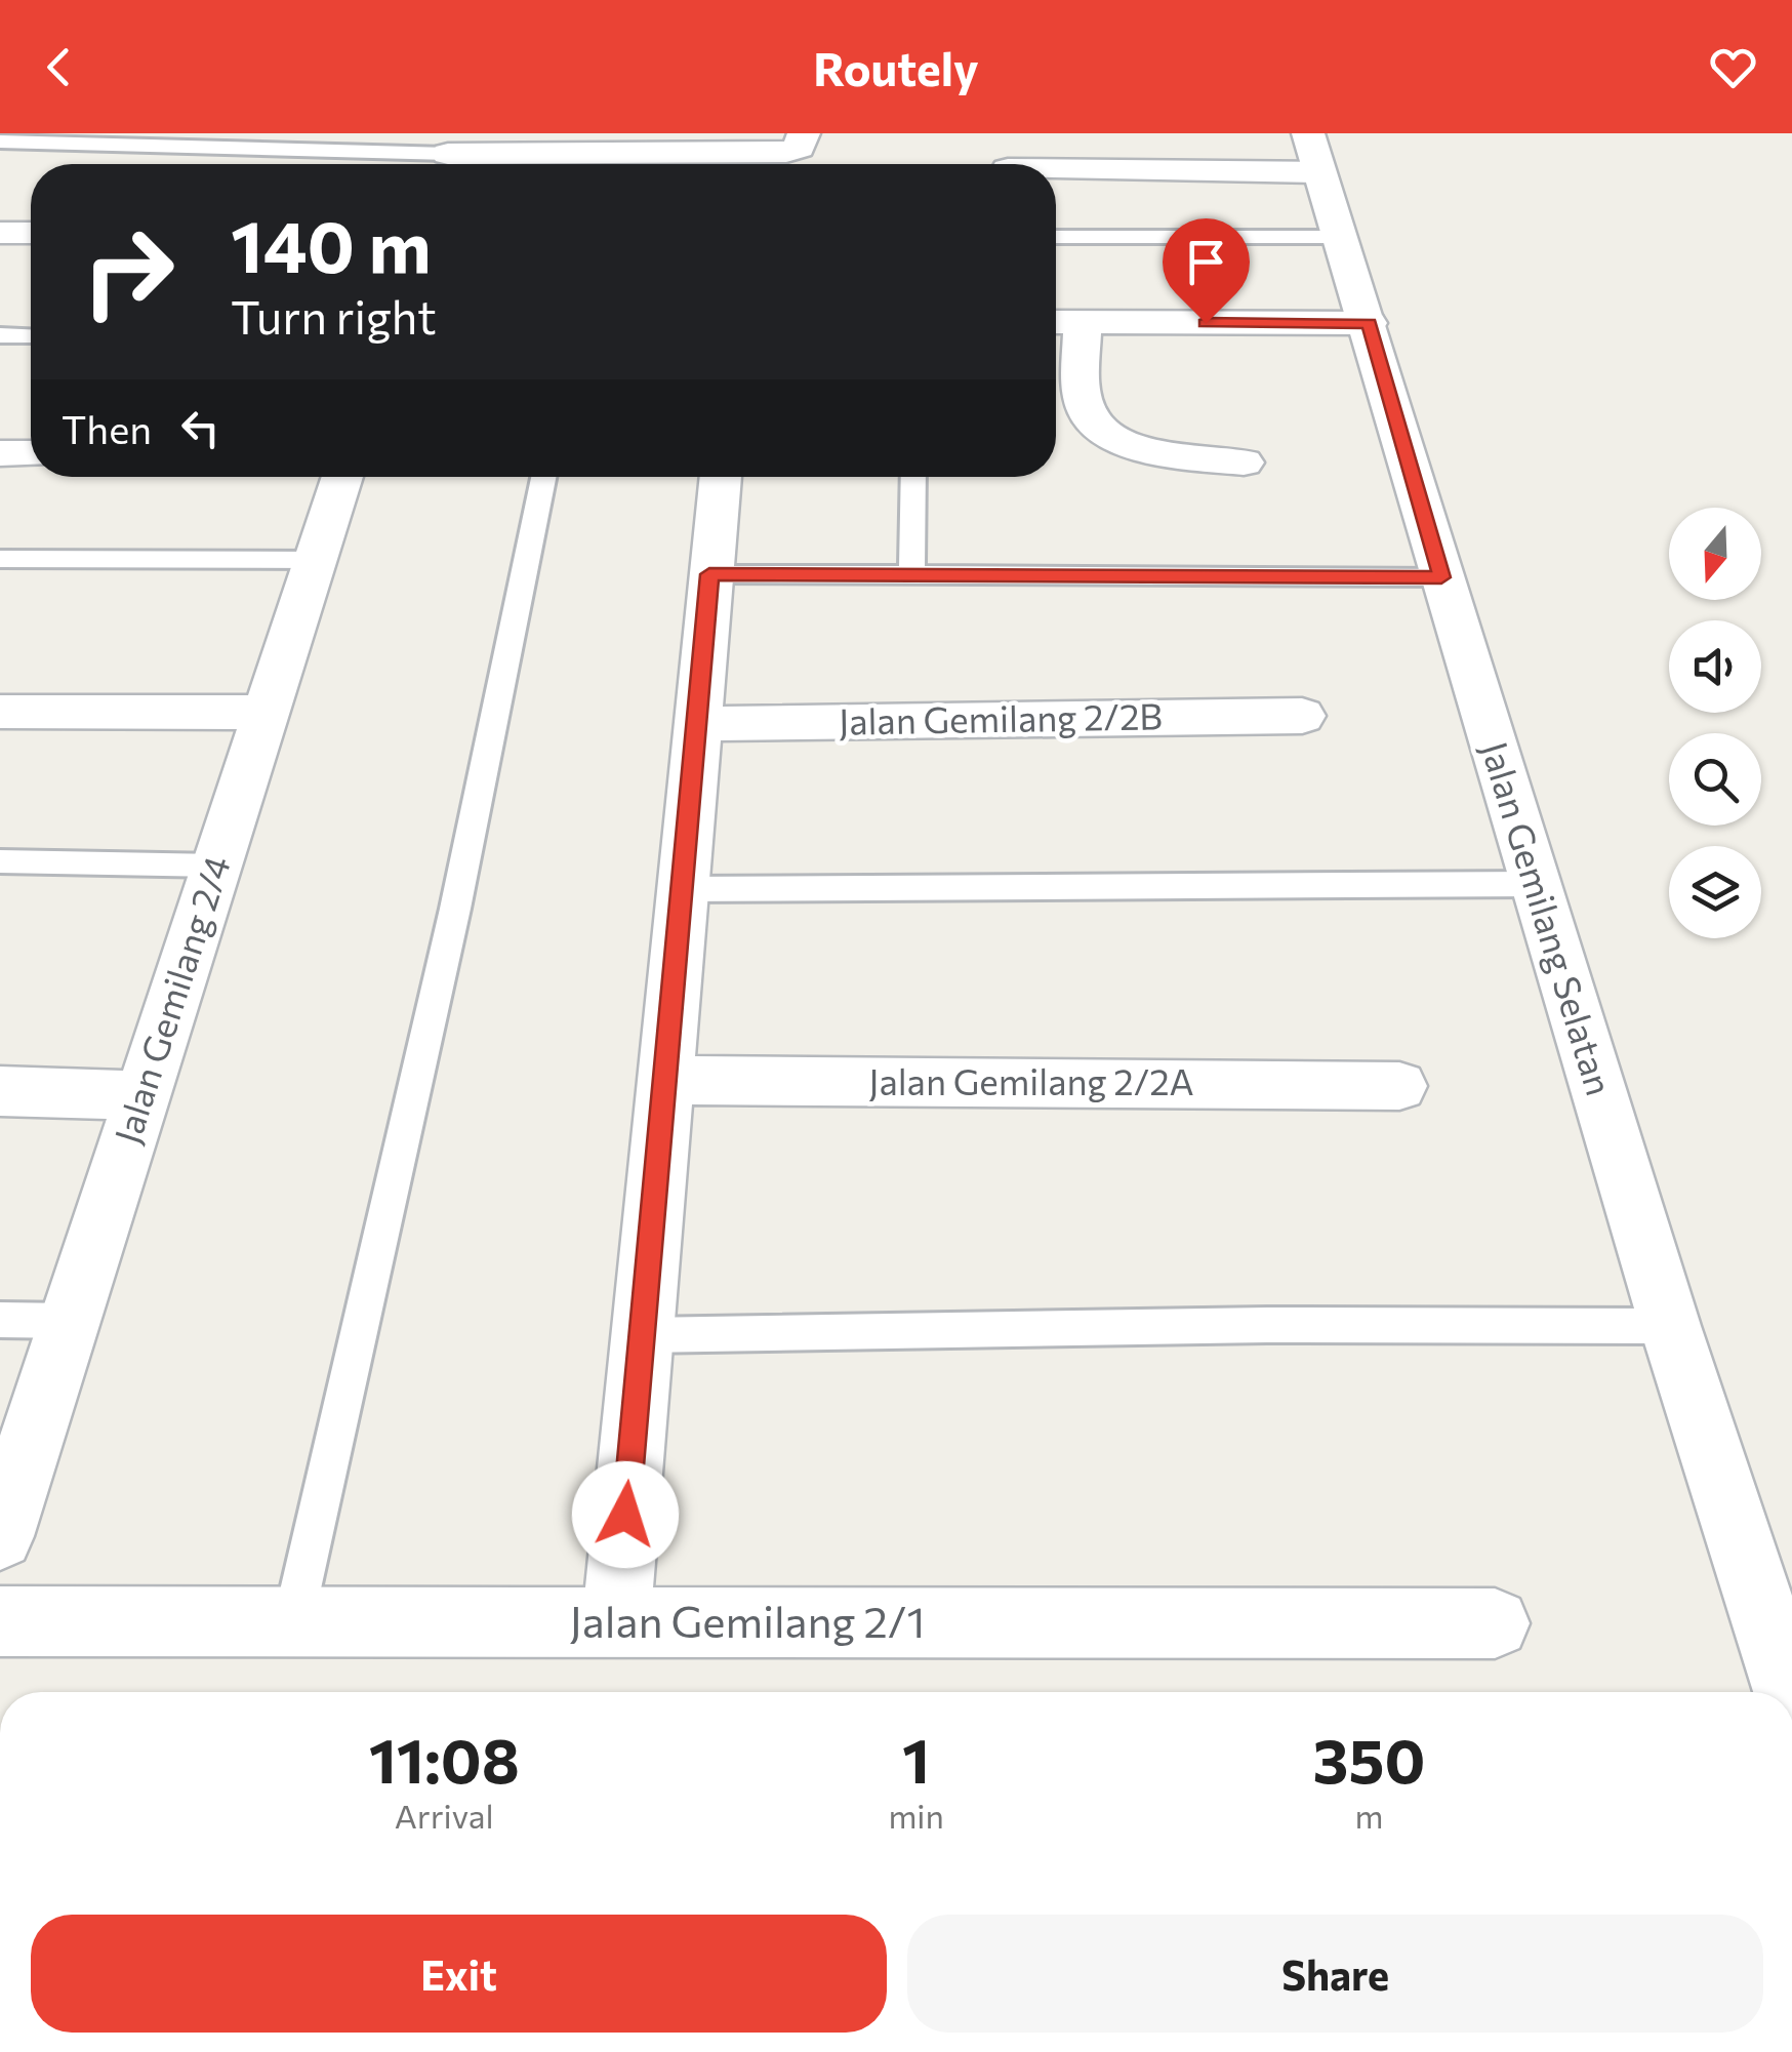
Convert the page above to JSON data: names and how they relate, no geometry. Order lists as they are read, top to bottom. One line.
{"streets":{"street":["Jalan Gemilang 2/2B","Jalan Gemilang Selatan","Jalan Gemilang 2/4","Jalan Gemilang 2/2A","Jalan Gemilang 2/1"]},"north":"bottom","page":{"header":"Routely","turn":["140 m","Turn right"],"then":"Then","eta":["11:08","Arrival","1","min","350","m"],"buttons":["Exit","Share"]}}
